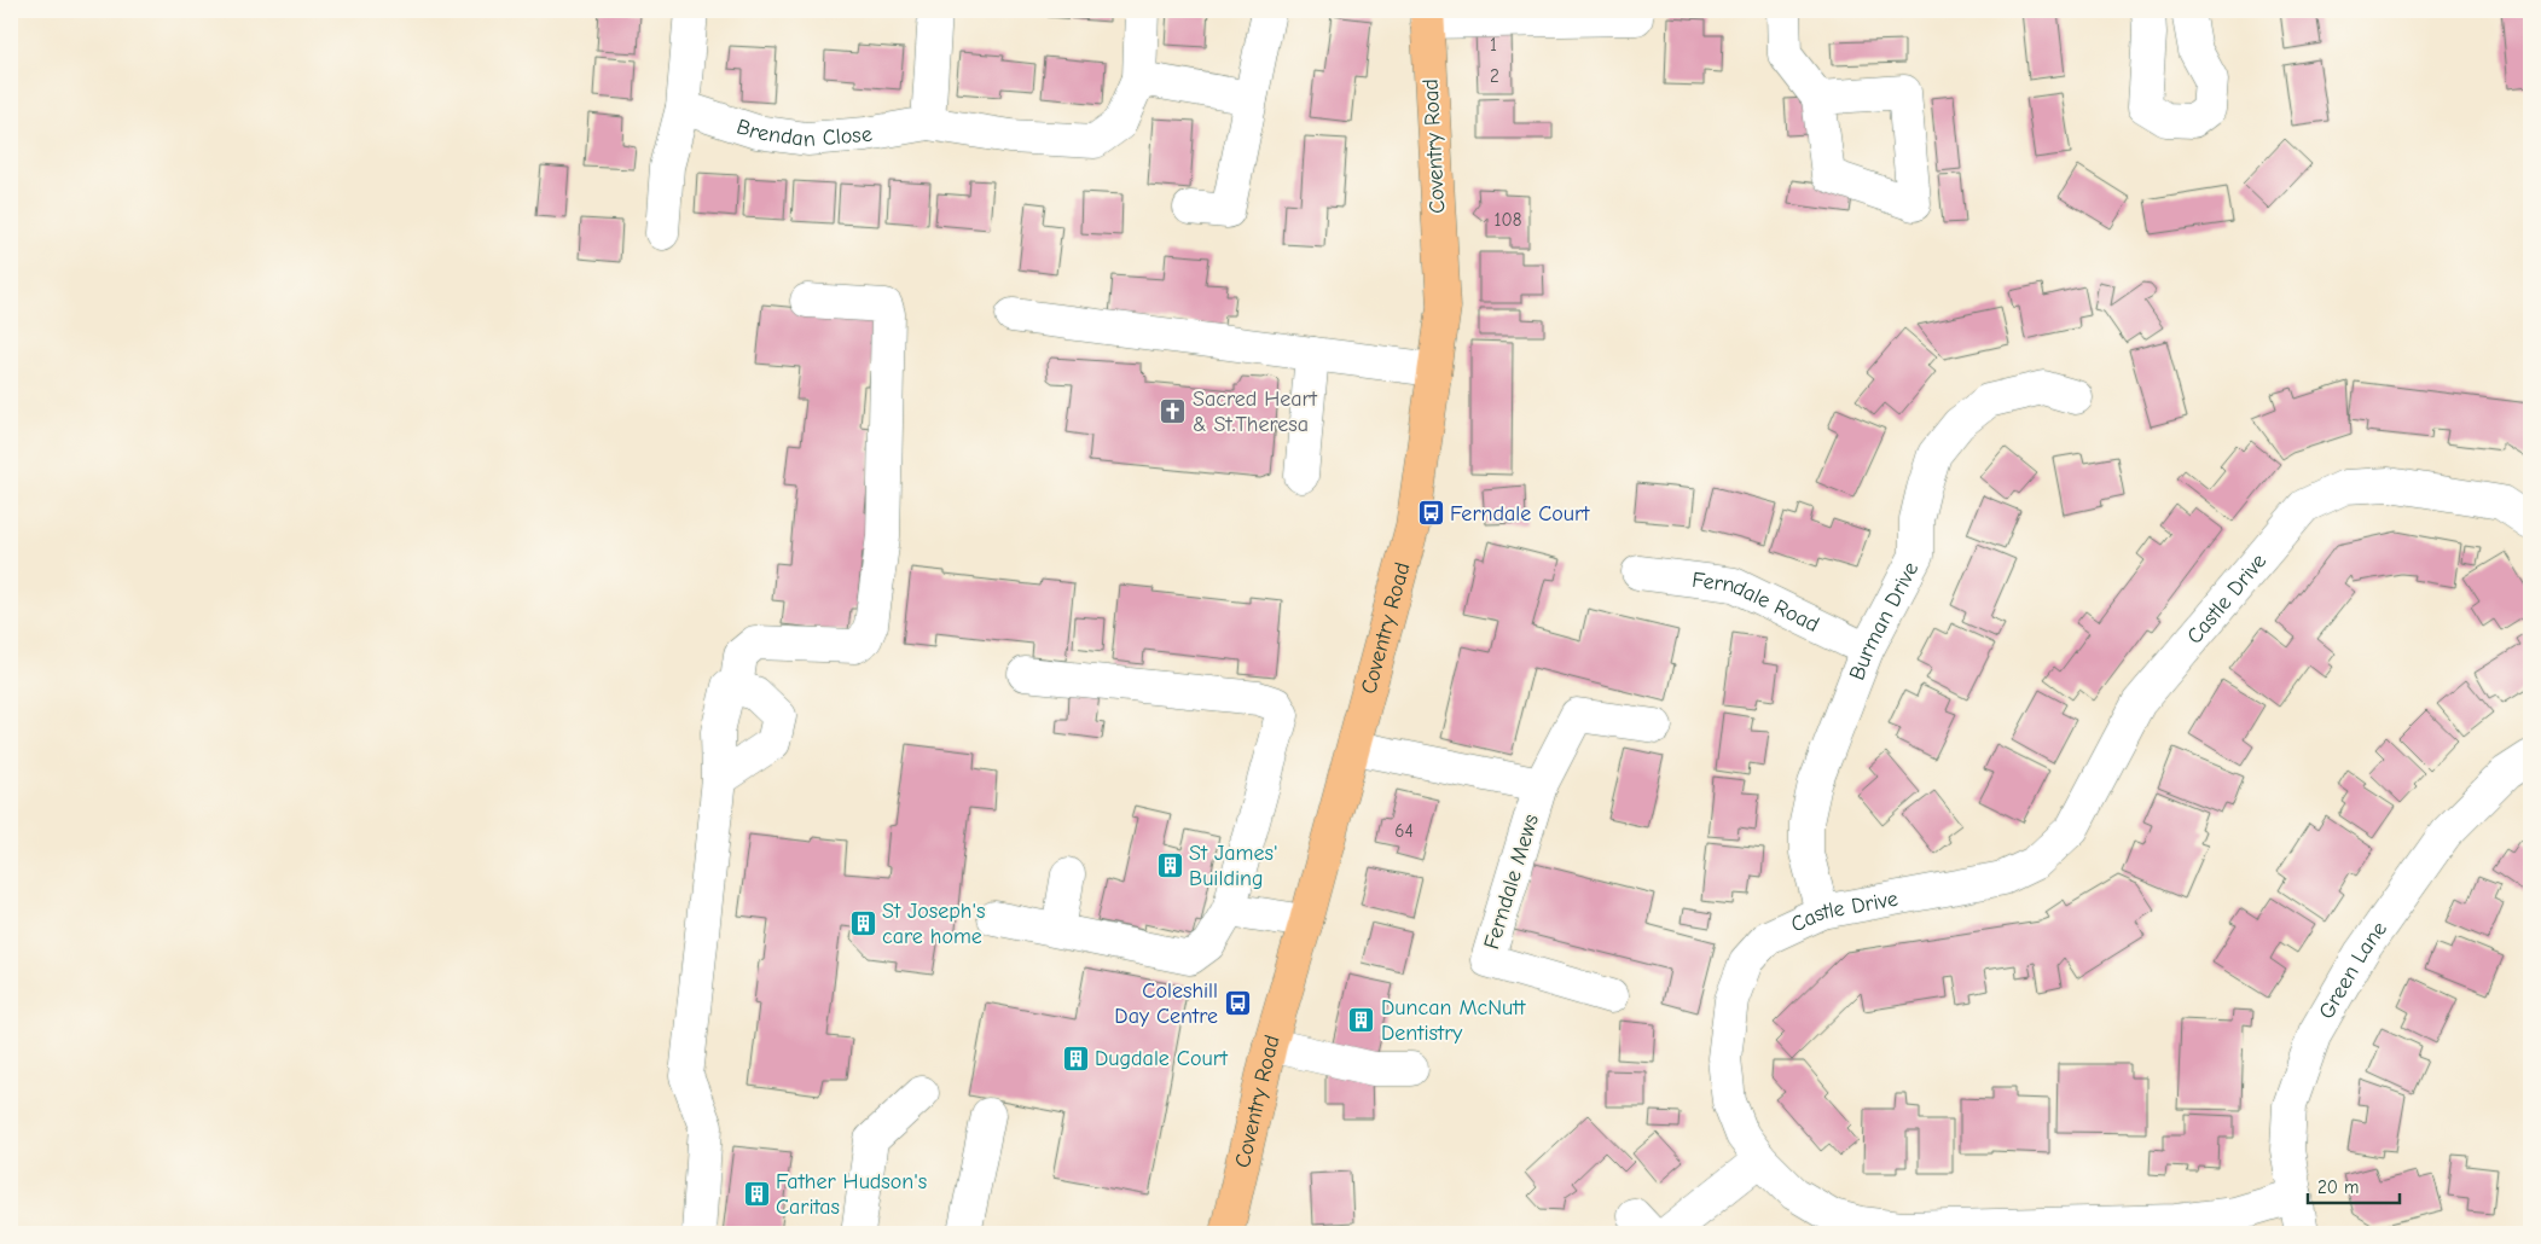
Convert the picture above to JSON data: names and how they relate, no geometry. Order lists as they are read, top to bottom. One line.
{"streets":{"main road":["Coventry Road"],"street":["Brendan Close","Castle Drive","Ferndale Road","Burman Drive","Ferndale Mews","Green Lane"]},"crossings":[["Castle Drive","Burman Drive"],["Castle Drive","Green Lane"],["Ferndale Road","Burman Drive"]],"places":{"church":["Sacred Heart & St.Theresa"],"bus stop":["Ferndale Court","Coleshill Day Centre"],"building":["St James' Building","St Joseph's care home","Duncan McNutt Dentistry","Dugdale Court","Father Hudson's Caritas"]},"house_numbers":["1","2","108","64"],"scale_bar":"20 m"}
